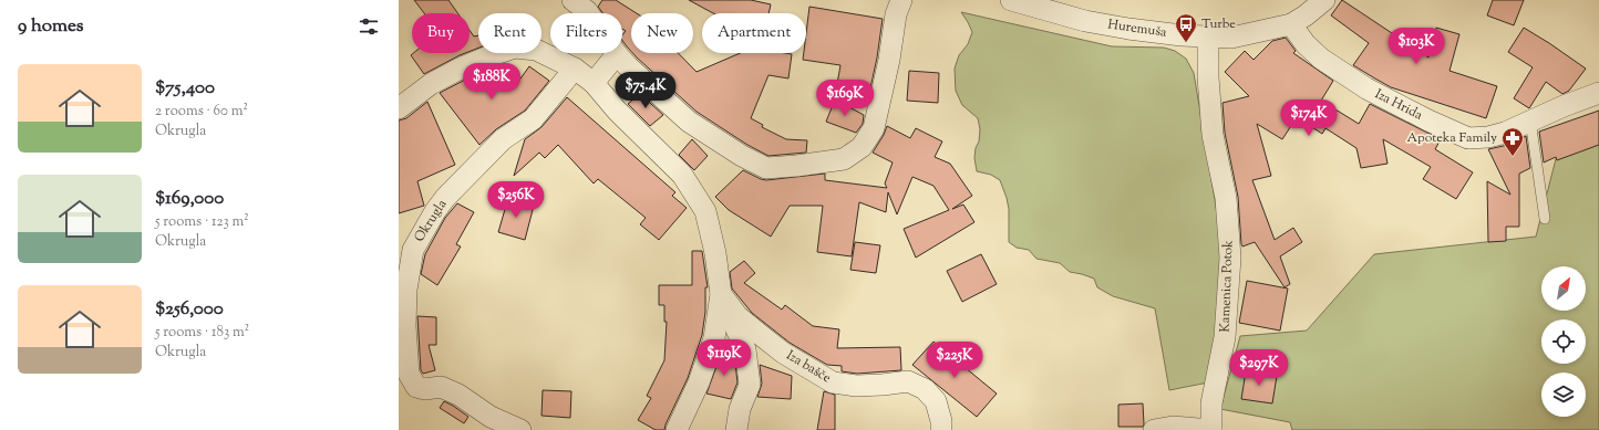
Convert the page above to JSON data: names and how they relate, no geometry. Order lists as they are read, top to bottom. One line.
{"streets":{"street":["Huremuša","Iza Hrida","Okrugla","Kamenica Potok","Iza bašče"]},"crossings":[["Huremuša","Iza Hrida"],["Huremuša","Kamenica Potok"]],"places":{"bus stop":["Turbe"],"pharmacy":["Apoteka Family"]},"north":"top right","page":{"heading":"9 homes","chip":["Buy","Rent","Filters","New","Apartment"],"price":["$103K","$188K","$75.4K","$169K","$174K","$256K","$119K","$225K","$297K"],"list":[{"name":"$75,400","note":"2 rooms · 60 m² · Okrugla"},{"name":"$169,000","note":"5 rooms · 123 m² · Okrugla"},{"name":"$256,000","note":"5 rooms · 183 m² · Okrugla"}]}}
